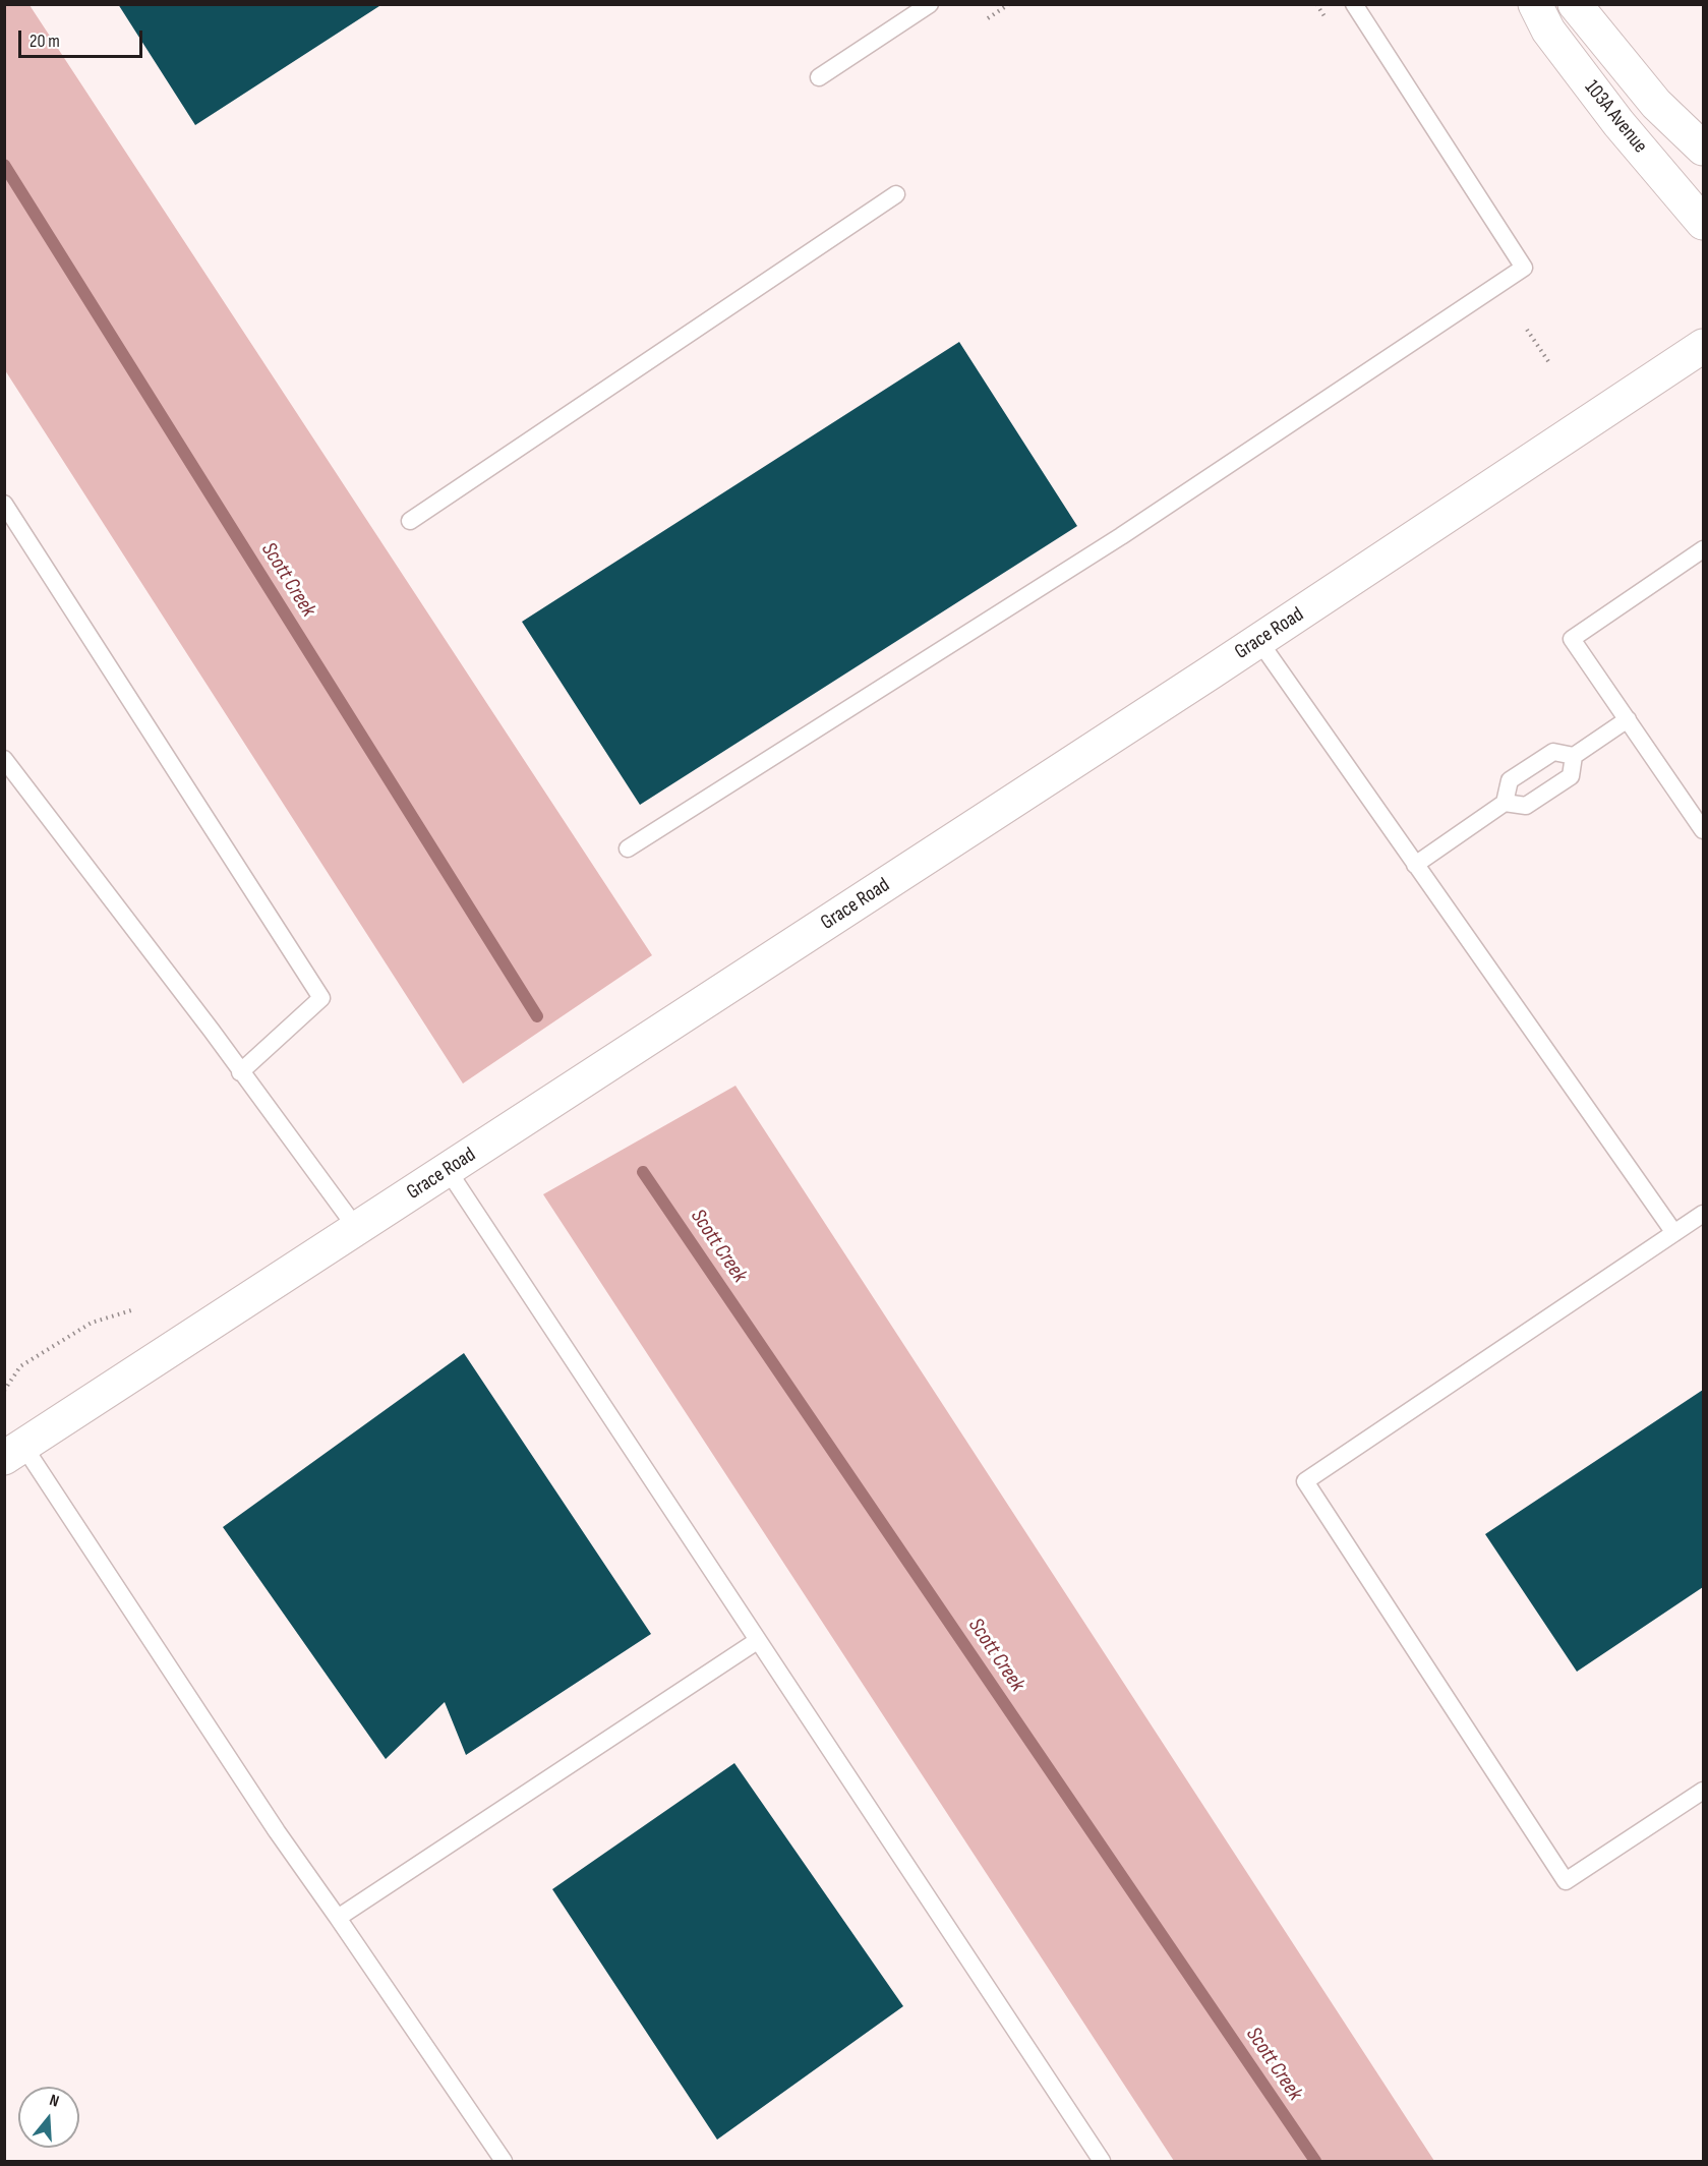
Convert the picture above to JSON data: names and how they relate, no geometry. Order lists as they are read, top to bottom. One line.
{"streets":{"street":["103A Avenue","Grace Road"]},"water":["Scott Creek"],"scale_bar":"20 m","north":"top"}
